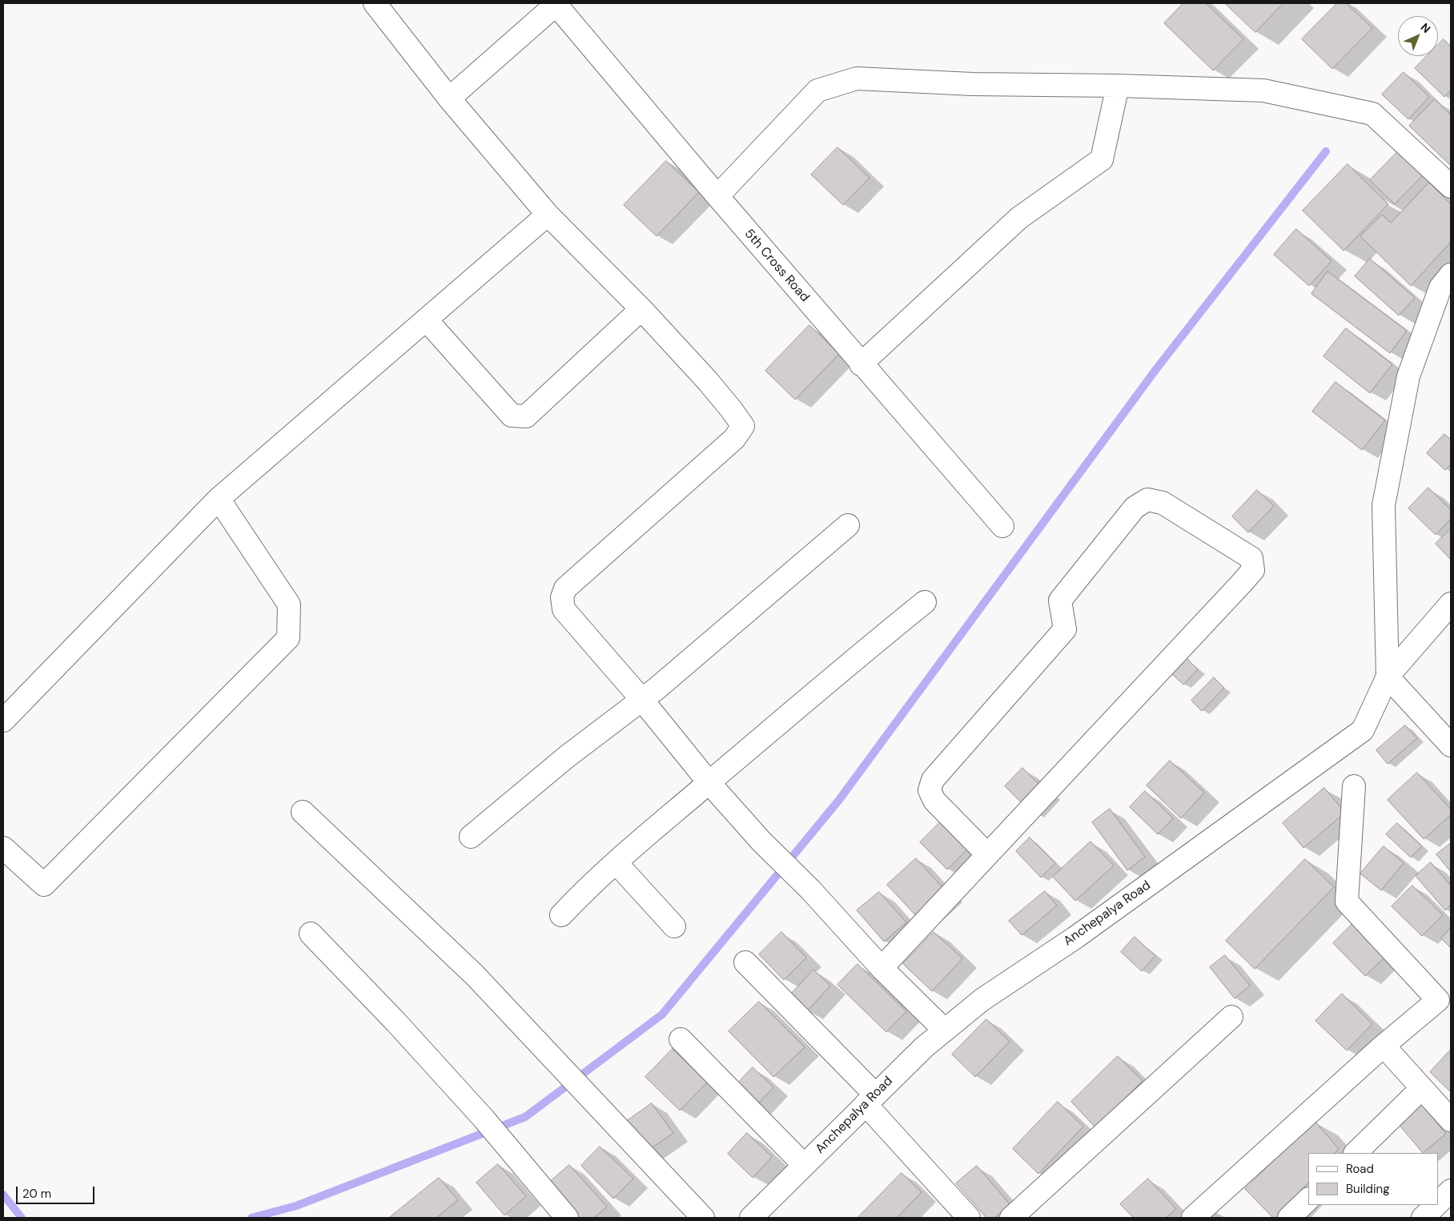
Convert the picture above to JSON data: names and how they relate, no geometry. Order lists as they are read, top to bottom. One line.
{"streets":{"street":["5th Cross Road","Anchepalya Road"]},"legend":["Road","Building"],"scale_bar":"20 m","north":"top right"}
